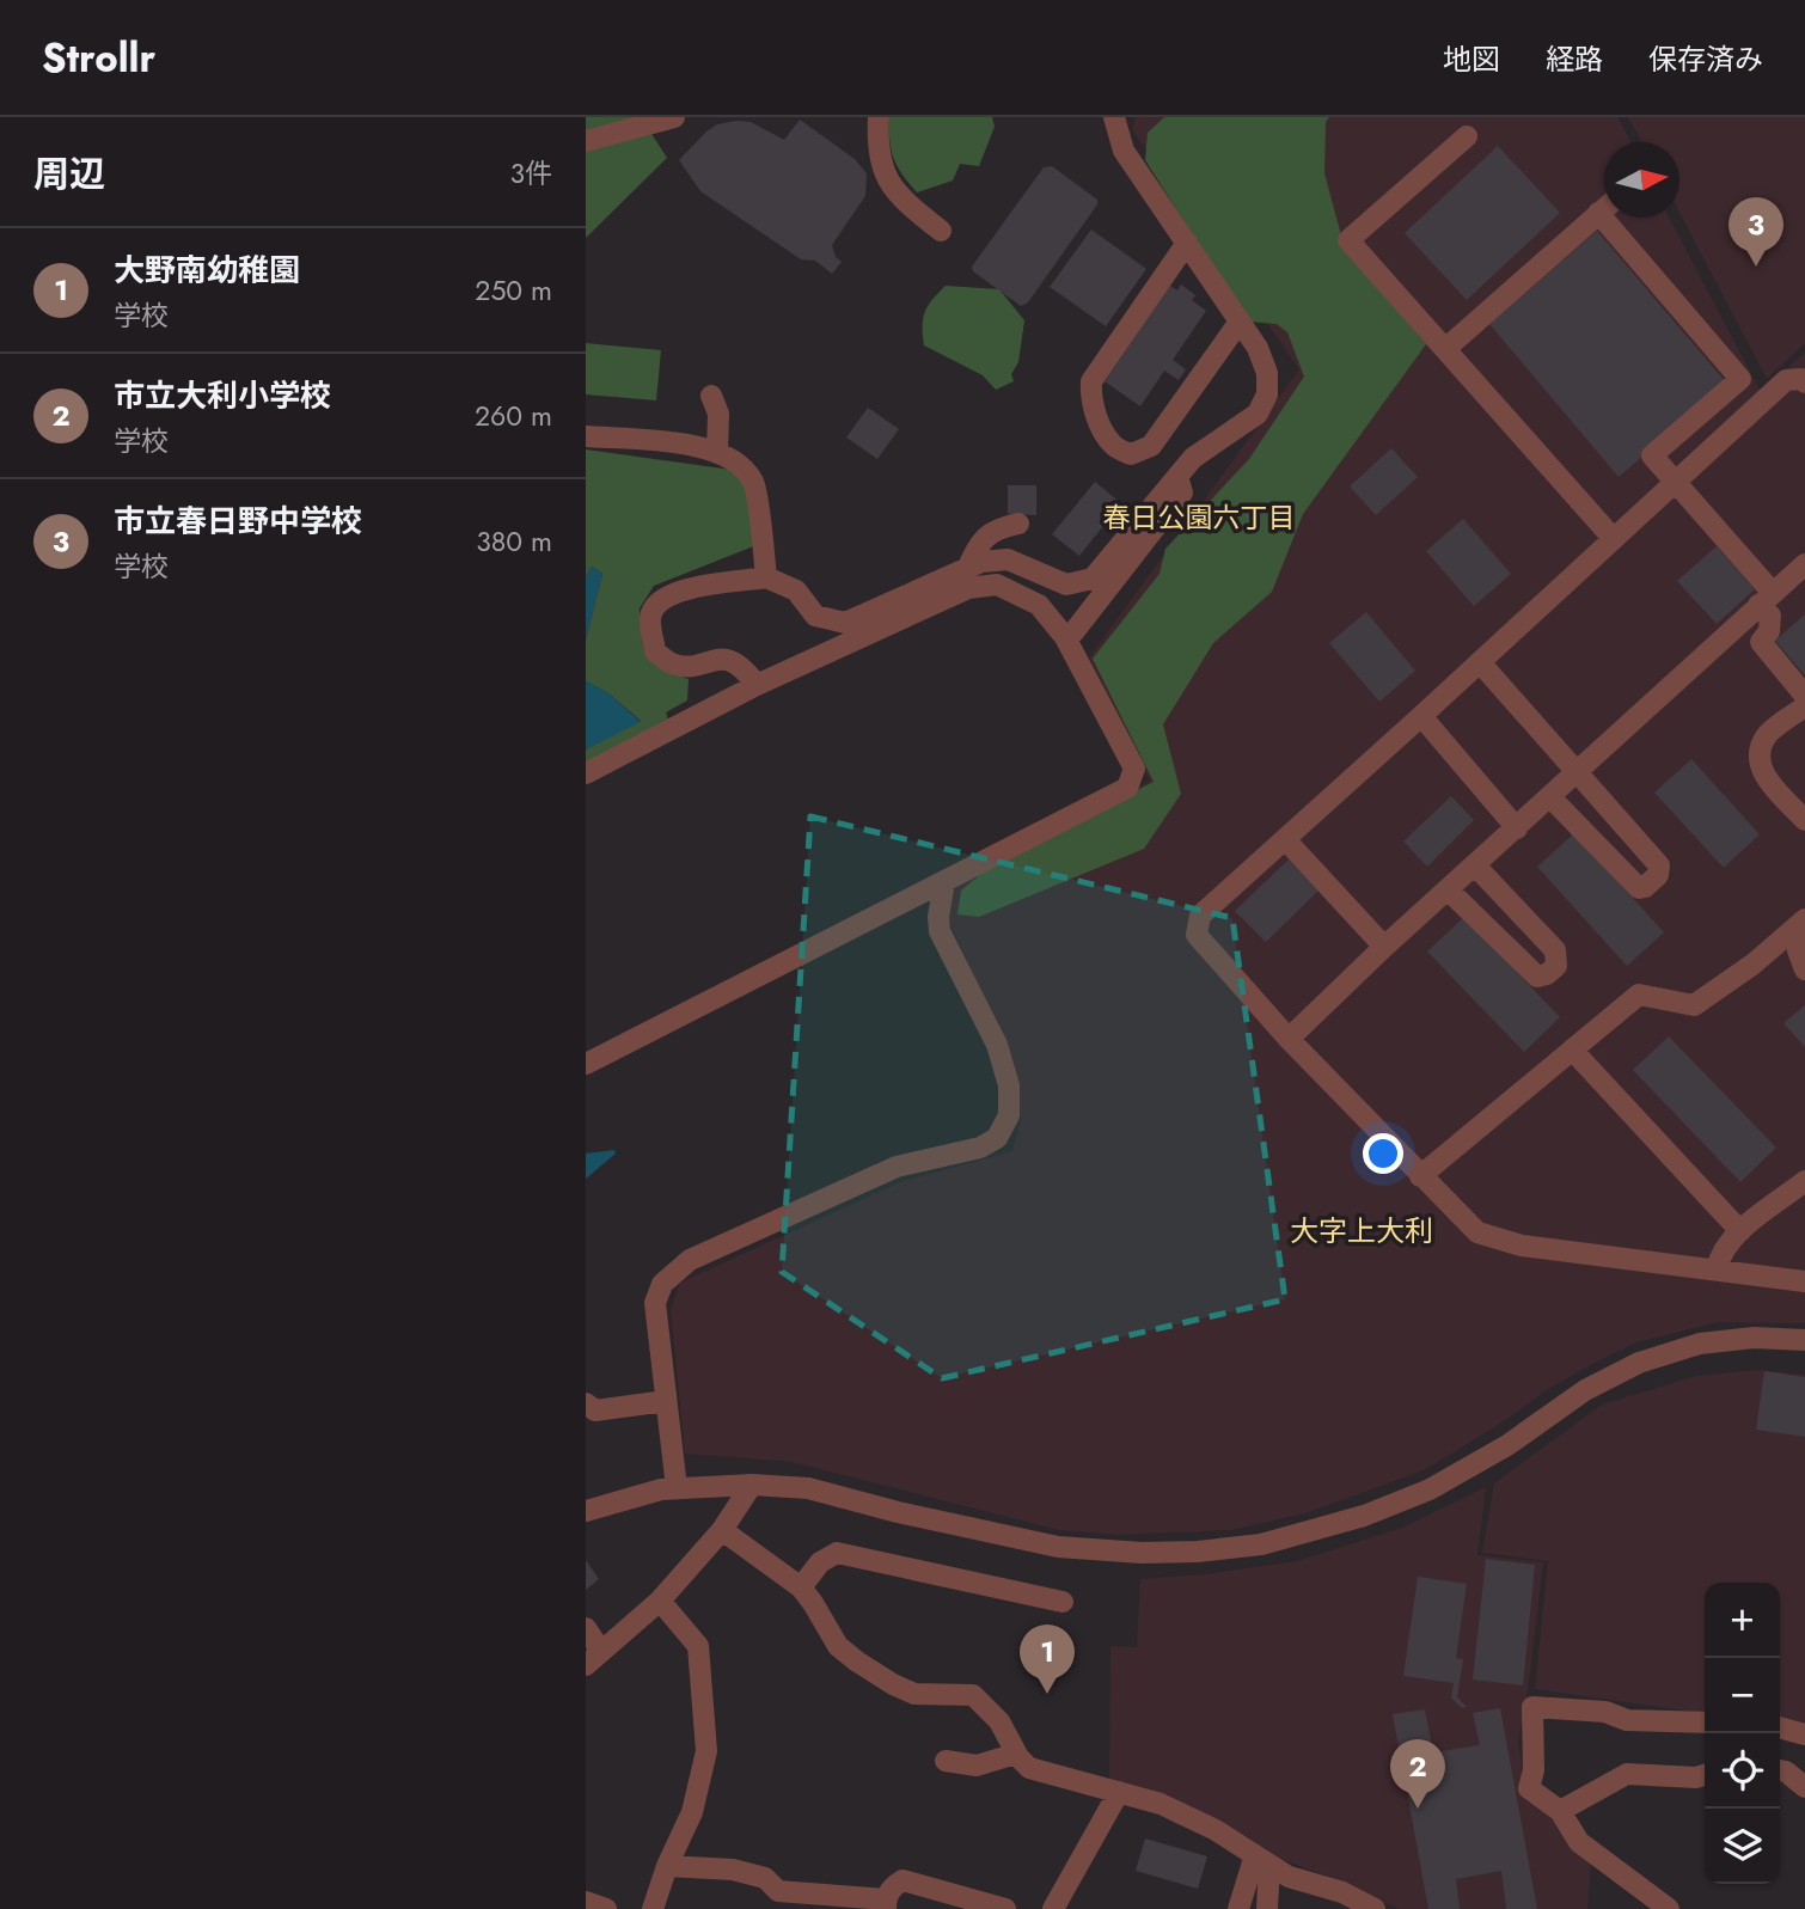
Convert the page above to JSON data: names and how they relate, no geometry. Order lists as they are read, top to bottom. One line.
{"districts":["春日公園六丁目","大字上大利"],"north":"right","page":{"header":"Strollr","nav":["地図","経路","保存済み"],"heading":["周辺","3件"],"pins":["3","1","2"],"list":[{"mark":"1","name":"大野南幼稚園","note":"学校","value":"250 m"},{"mark":"2","name":"市立大利小学校","note":"学校","value":"260 m"},{"mark":"3","name":"市立春日野中学校","note":"学校","value":"380 m"}],"map_buttons":["+","−"]}}
